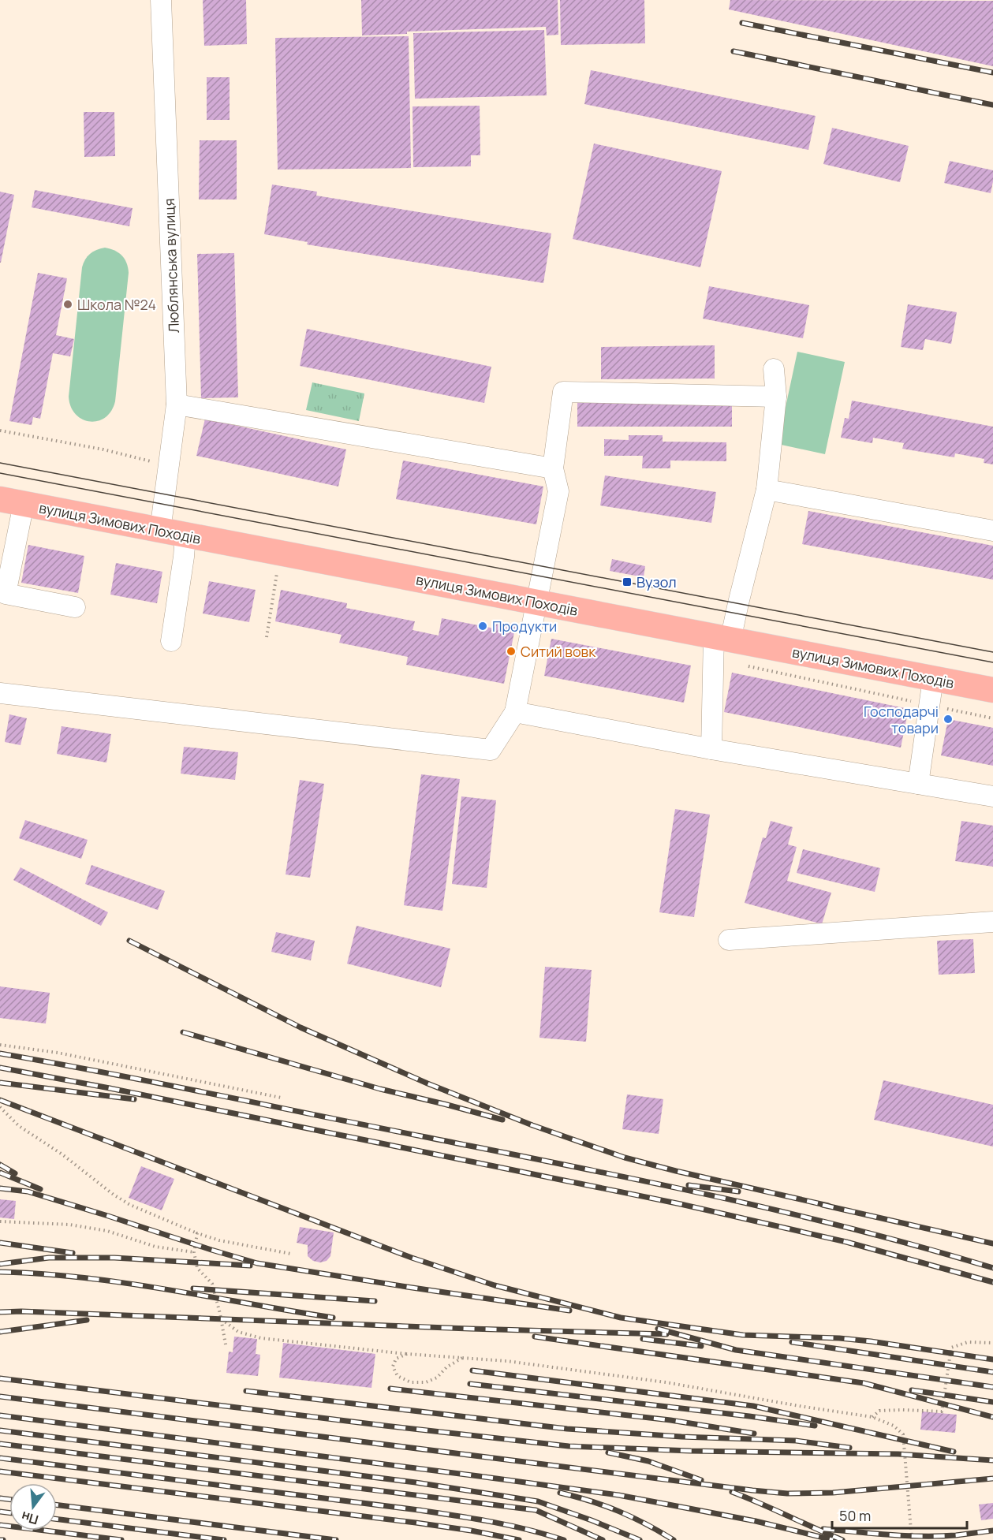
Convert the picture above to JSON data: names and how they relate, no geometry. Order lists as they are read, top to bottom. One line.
{"streets":{"main road":["вулиця Зимових Походів"],"street":["Люблянська вулиця"]},"crossings":[["Люблянська вулиця","вулиця Зимових Походів"]],"places":{"other":["Школа №24","Продукти","Ситий вовк","Господарчі товари"],"transit":["Вузол"]},"scale_bar":"50 m","north":"bottom"}
